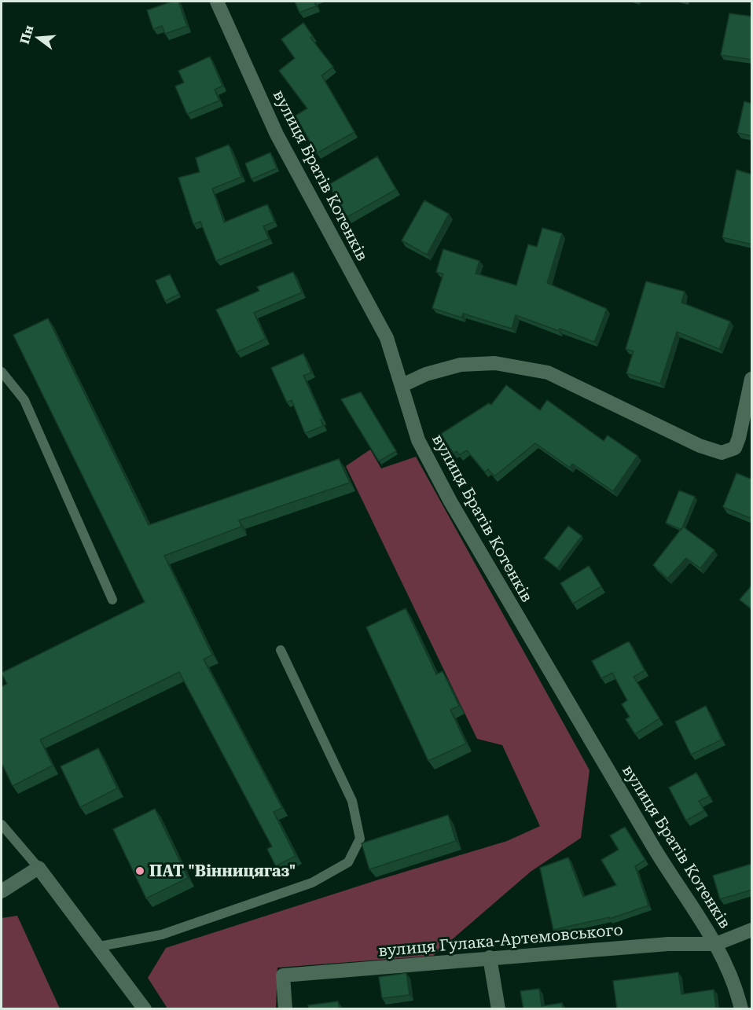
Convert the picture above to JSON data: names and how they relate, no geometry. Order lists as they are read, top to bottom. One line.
{"streets":{"street":["вулиця Братів Котенків","вулиця Гулака-Артемовського"]},"crossings":[["вулиця Братів Котенків","вулиця Гулака-Артемовського"]],"places":["ПАТ \"Вінницягаз\""],"north":"left"}
